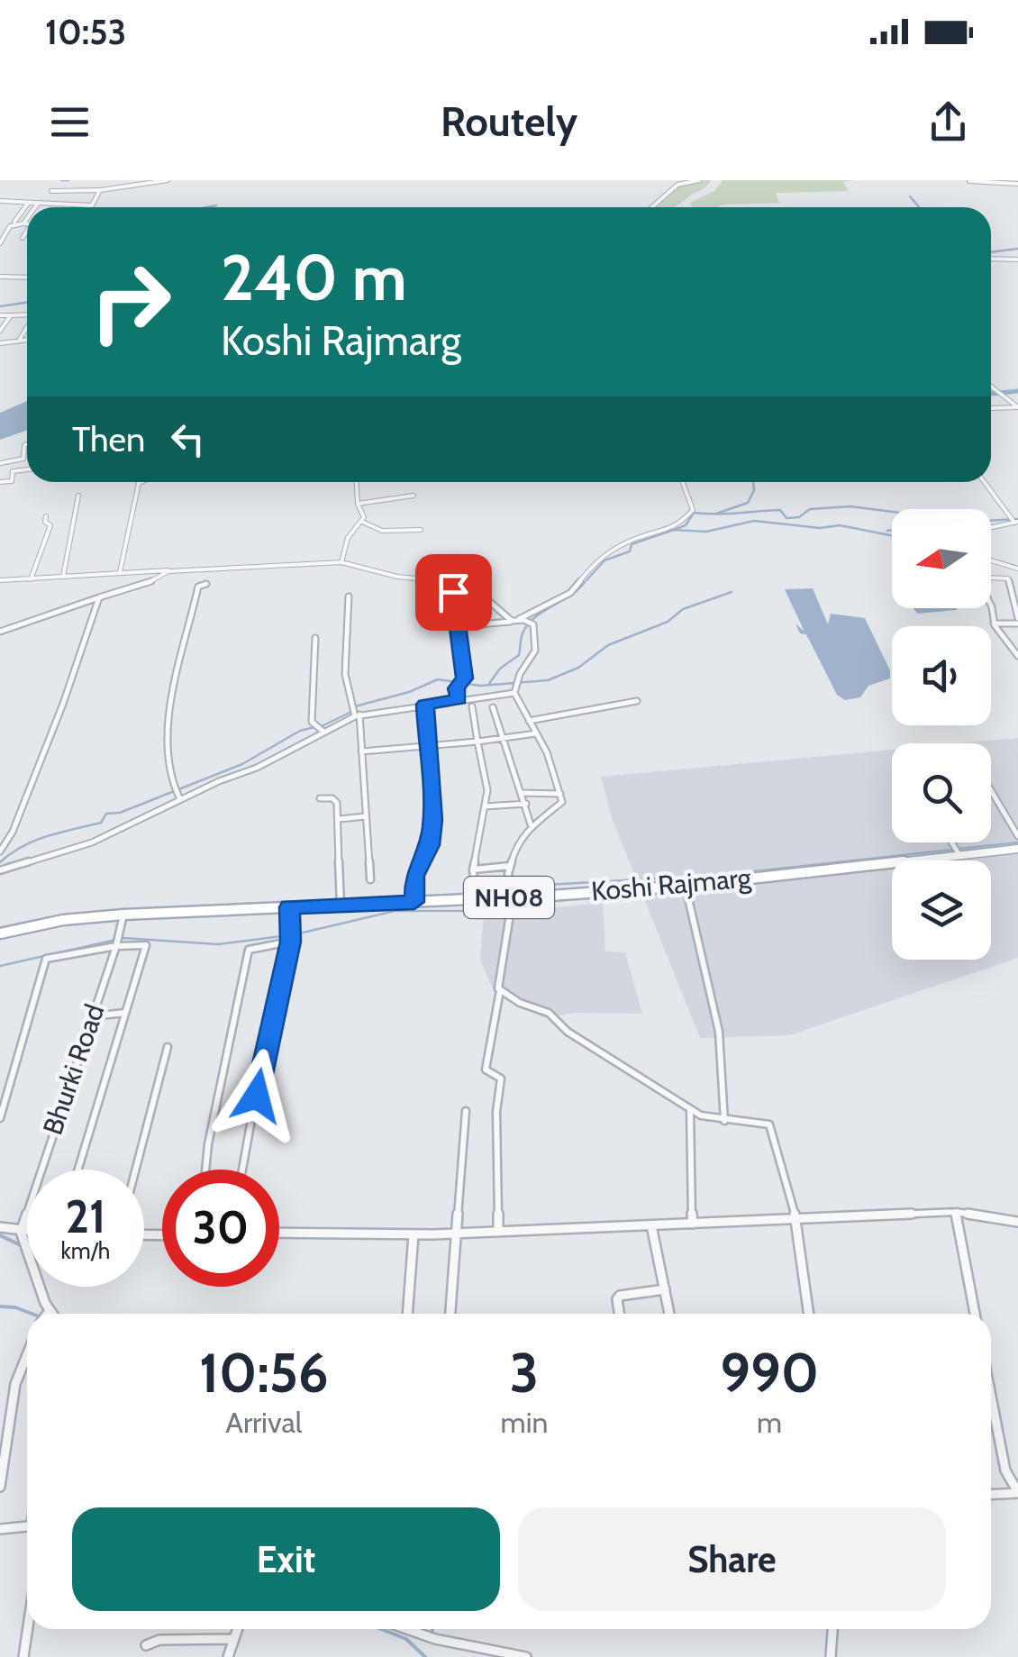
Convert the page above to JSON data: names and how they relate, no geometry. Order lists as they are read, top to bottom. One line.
{"streets":{"main road":["Koshi Rajmarg","NH08"],"street":["Bhurki Road"]},"crossings":[["Koshi Rajmarg","Bhurki Road"]],"north":"left","page":{"status":"10:53","header":"Routely","turn":["240 m","Koshi Rajmarg"],"then":"Then","speed":"21 km/h","limit":"30","eta":["10:56","Arrival","3","min","990","m"],"buttons":["Exit","Share"]}}
